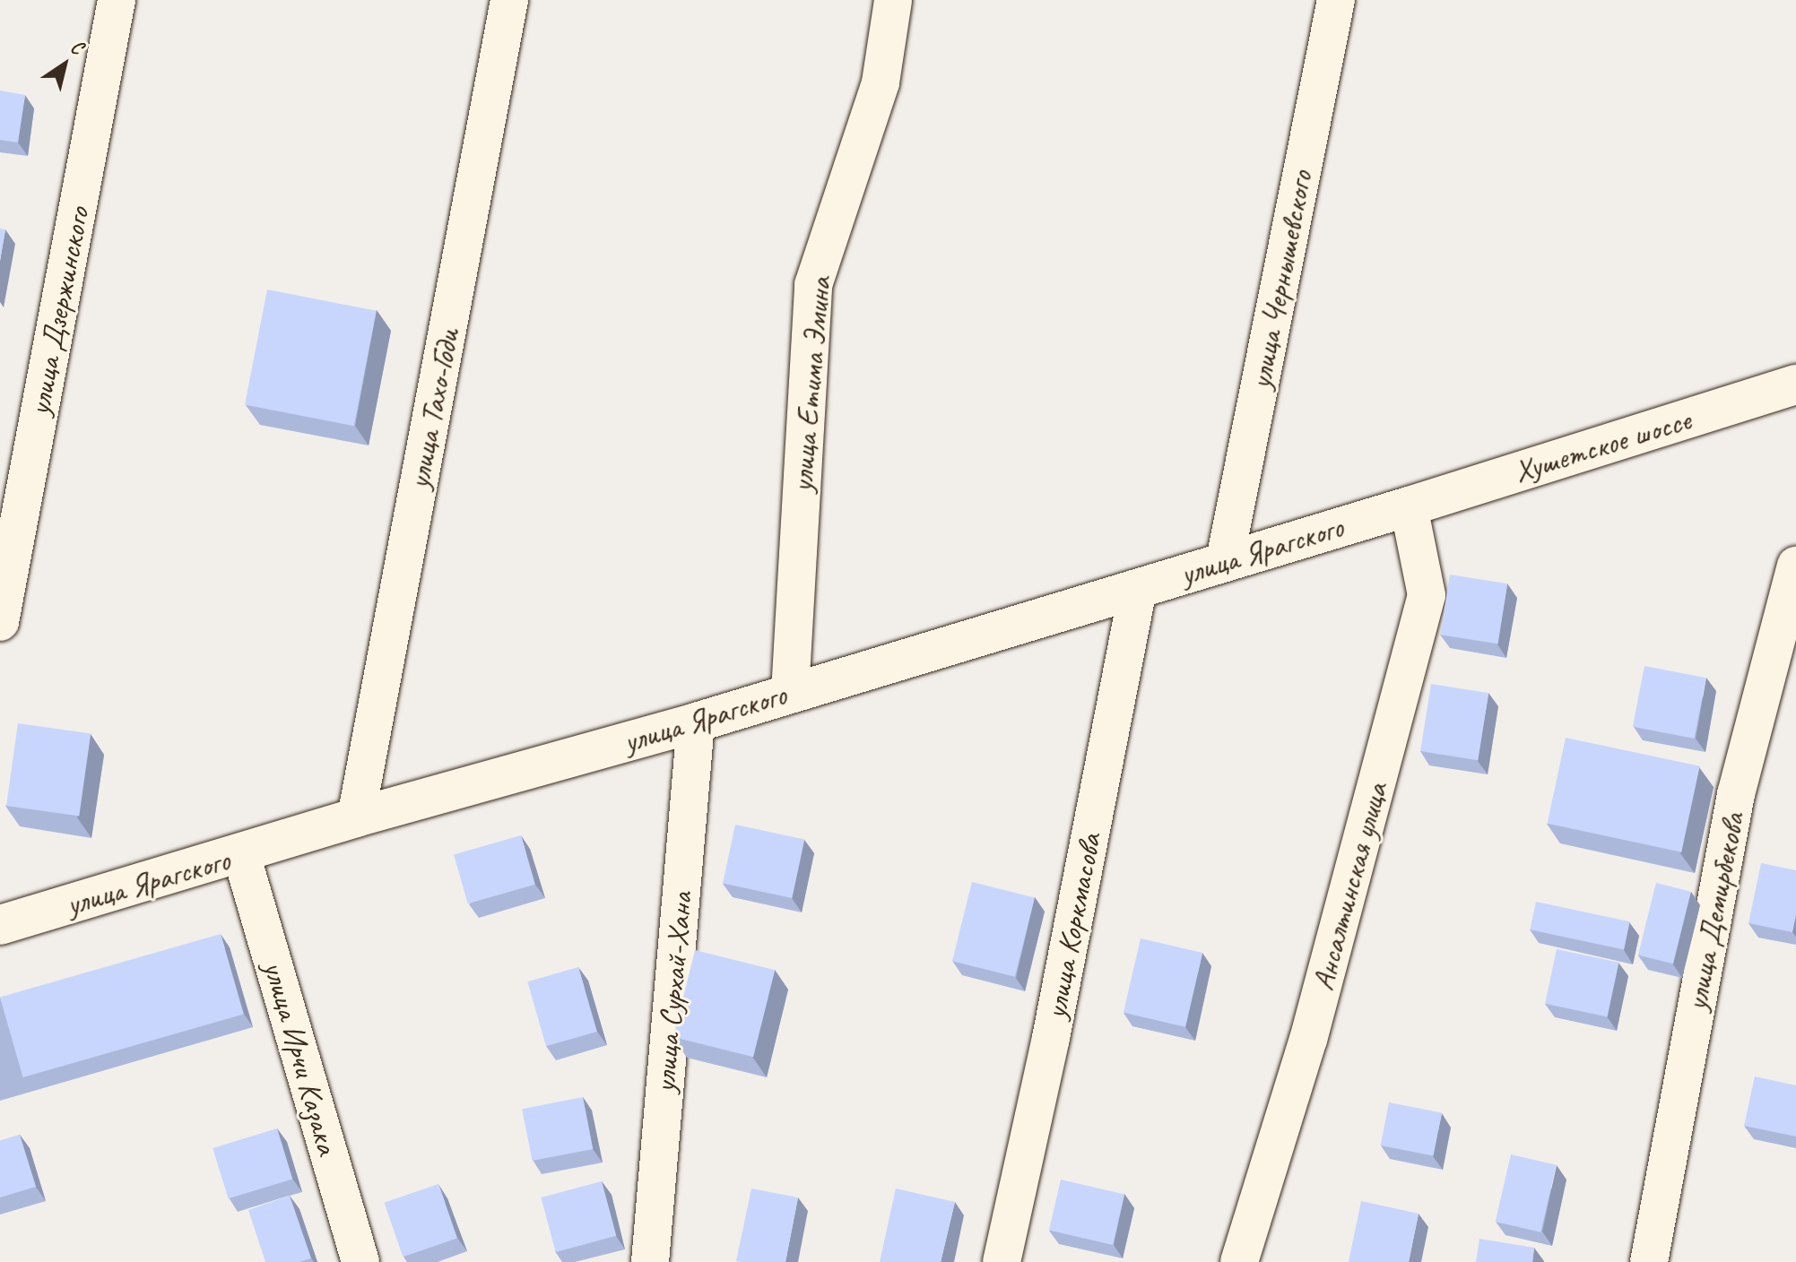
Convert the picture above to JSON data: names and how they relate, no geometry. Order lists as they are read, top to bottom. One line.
{"streets":{"main road":["Хушетское шоссе","улица Ярагского"],"street":["улица Чернышевского","улица Дзержинского","улица Етима Эмина","улица Тахо-Годи","Ансалтинская улица","улица Демирбекова","улица Коркмасова","улица Сурхай-Хана","улица Ирчи Казака"]},"crossings":[["улица Чернышевского","улица Ярагского"],["улица Етима Эмина","улица Ярагского"],["улица Тахо-Годи","улица Ярагского"],["Хушетское шоссе","улица Ярагского"],["Хушетское шоссе","Ансалтинская улица"],["улица Ярагского","Ансалтинская улица"],["улица Ярагского","улица Коркмасова"],["улица Ярагского","улица Сурхай-Хана"],["улица Ярагского","улица Ирчи Казака"]],"north":"top right"}
